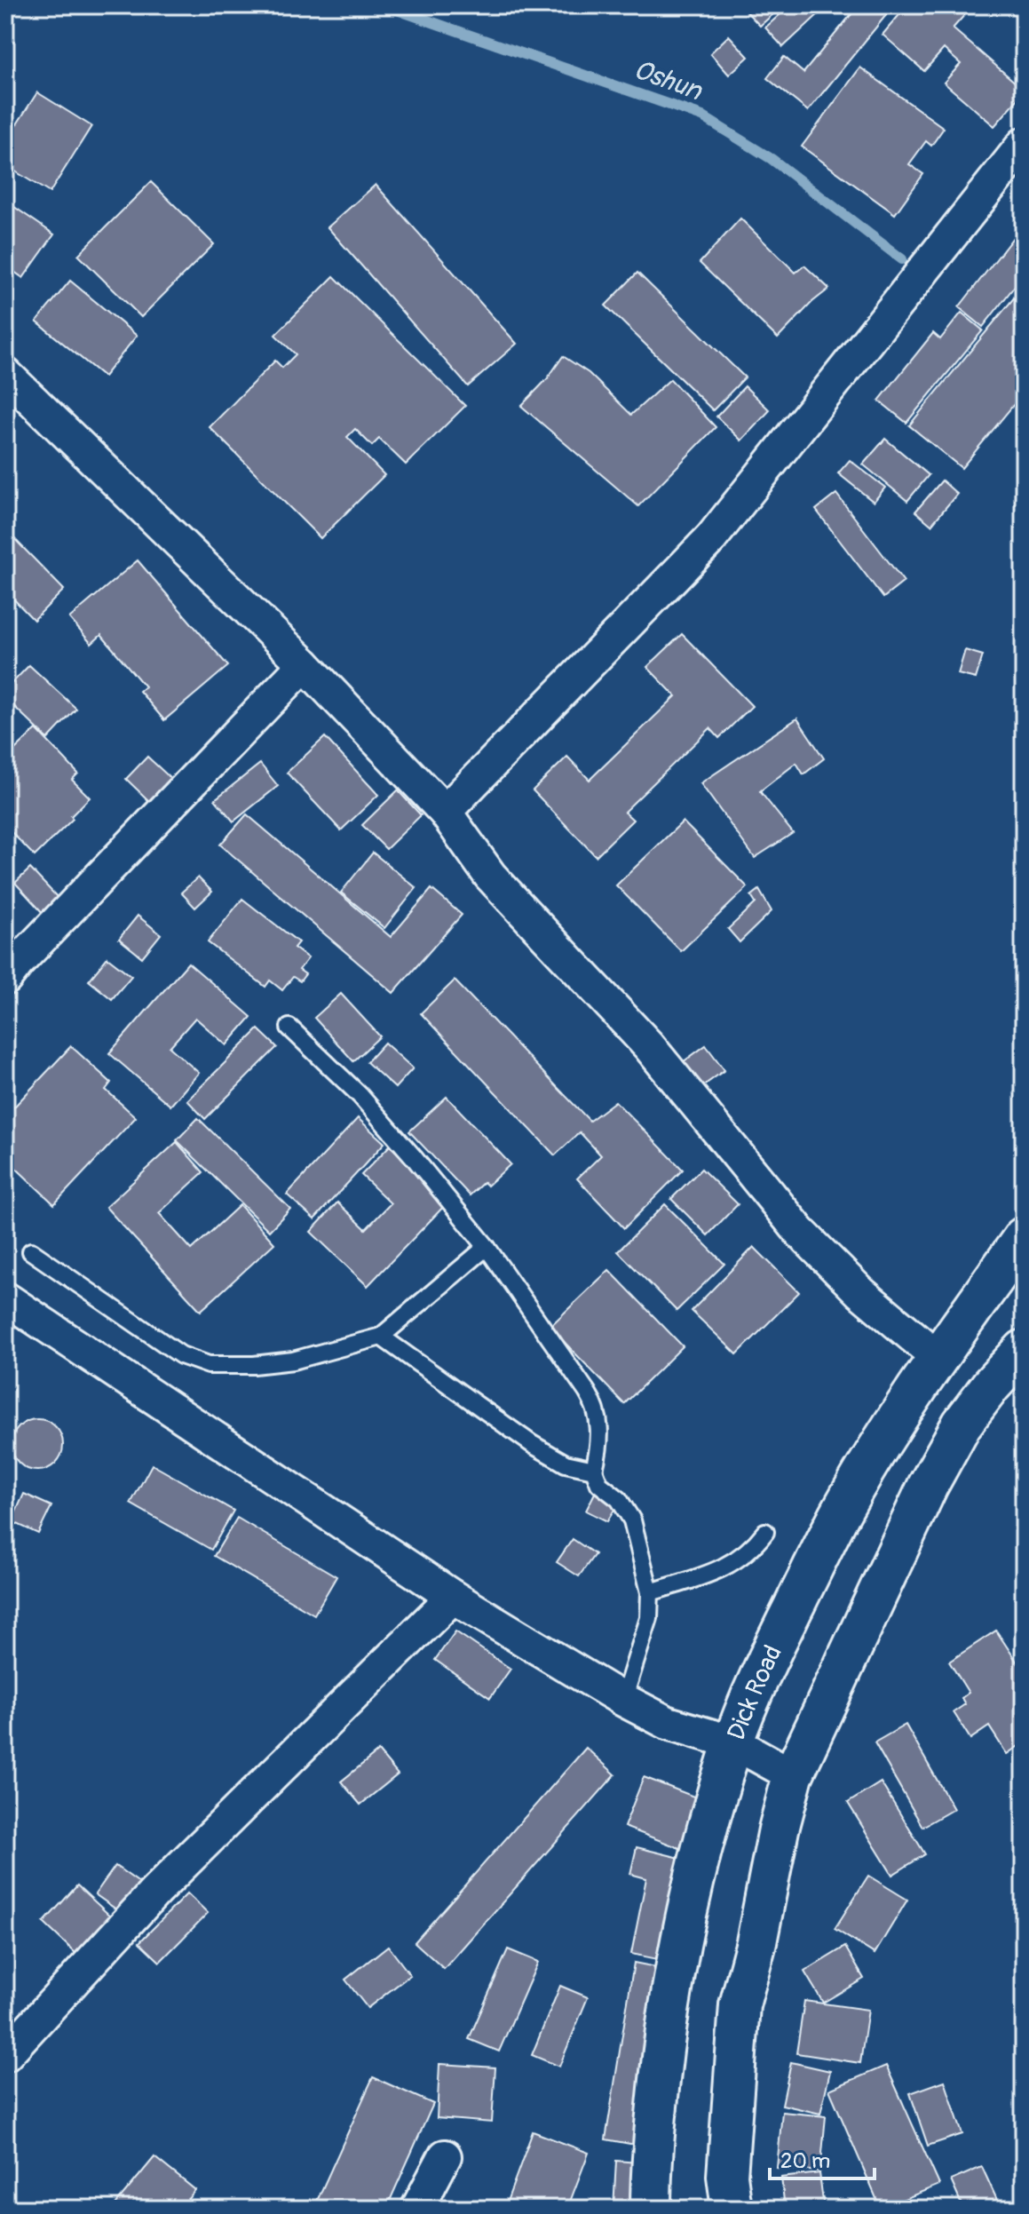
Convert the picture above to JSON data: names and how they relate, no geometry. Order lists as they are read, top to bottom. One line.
{"streets":{"main road":["Dick Road"]},"water":["Oshun"],"scale_bar":"20 m"}
